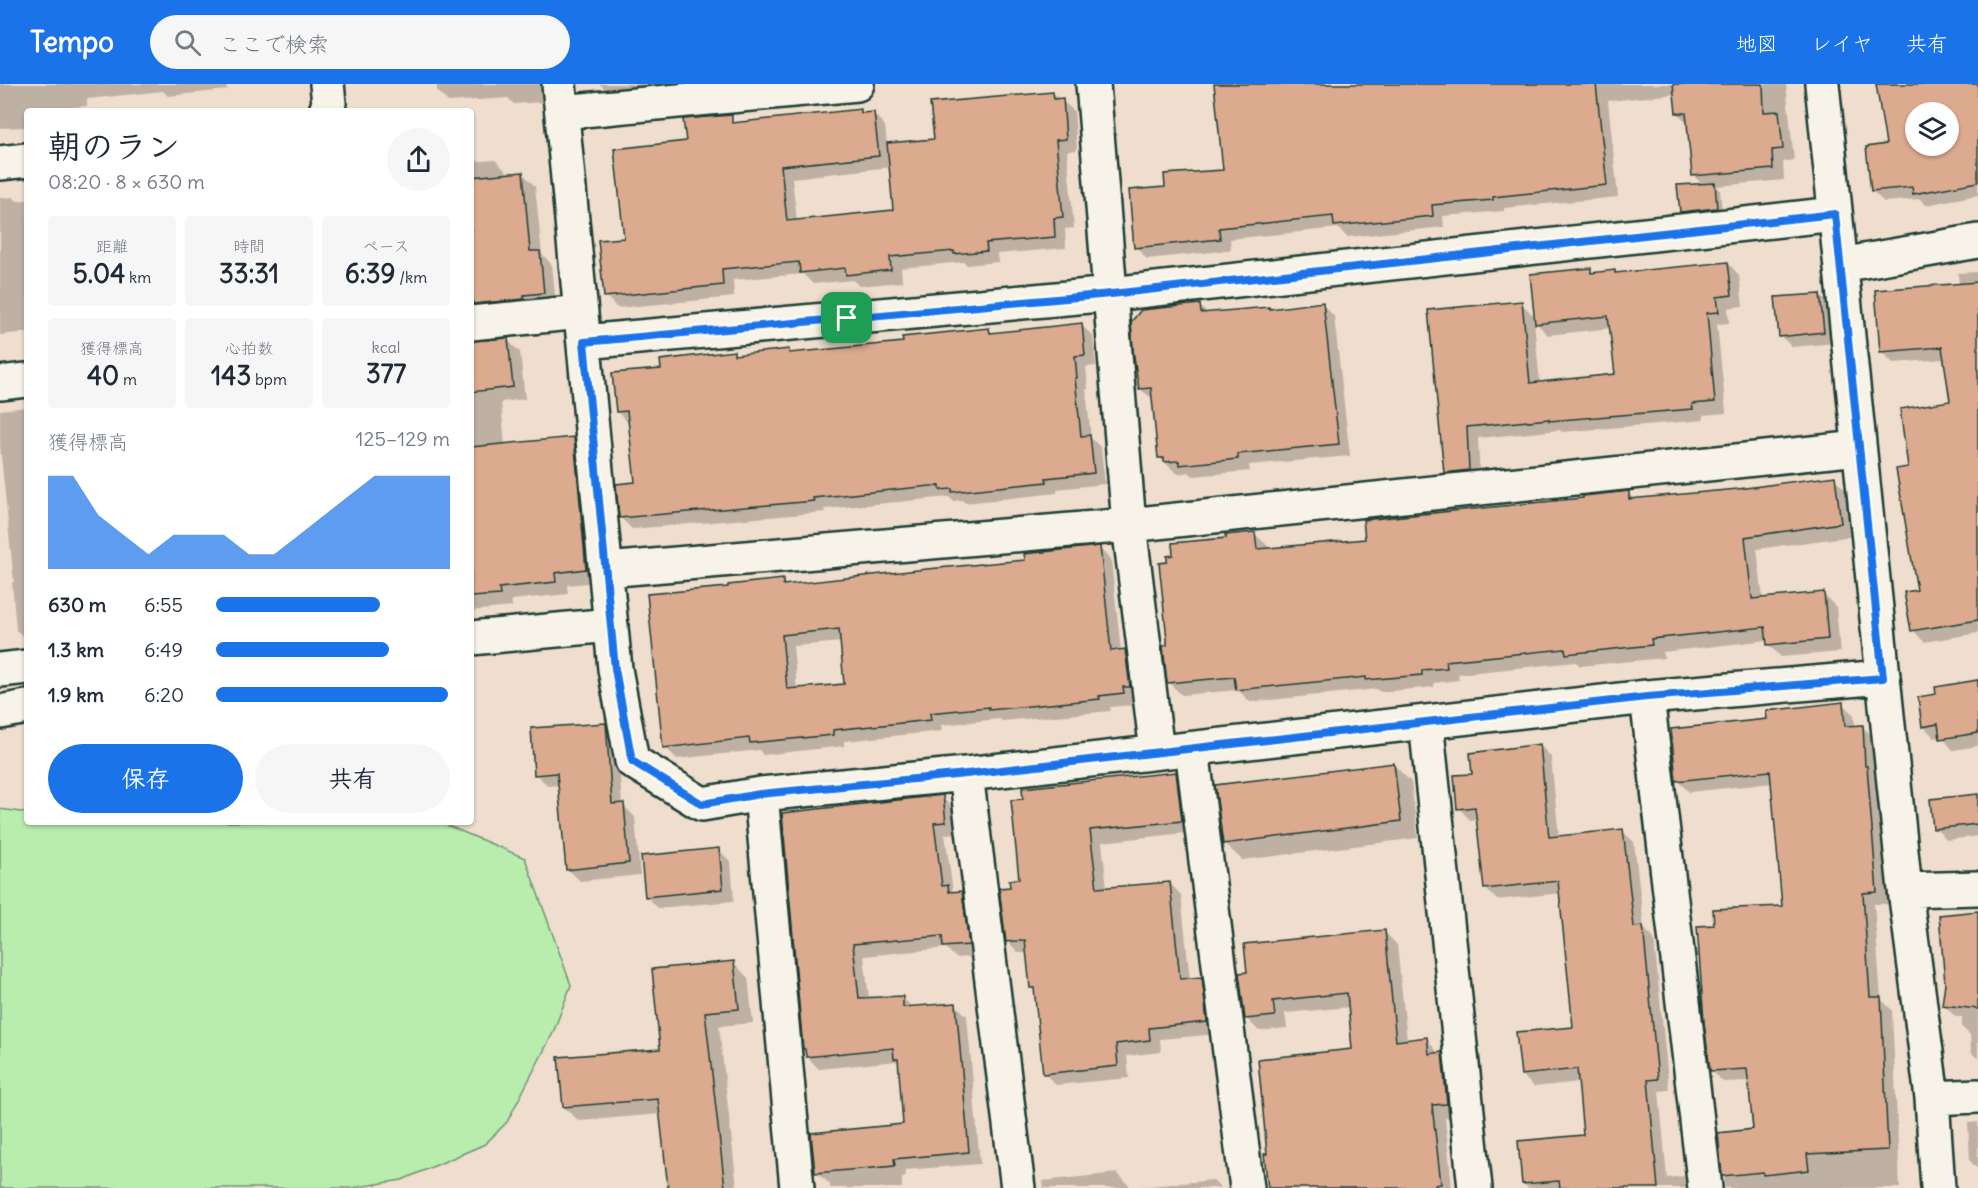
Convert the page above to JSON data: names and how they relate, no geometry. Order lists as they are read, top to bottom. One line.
{"page":{"header":"Tempo","search":"ここで検索","nav":["地図","レイヤ","共有"],"heading":["朝のラン","08:20 · 8 × 630 m"],"stats":[["距離","5.04 km"],["時間","33:31"],["ペース","6:39 /km"],["獲得標高","40 m"],["心拍数","143 bpm"],["kcal","377"]],"chart":["獲得標高","125–129 m"],"list":[{"name":"630 m","note":"6:55"},{"name":"1.3 km","note":"6:49"},{"name":"1.9 km","note":"6:20"}],"buttons":["保存","共有"]}}
